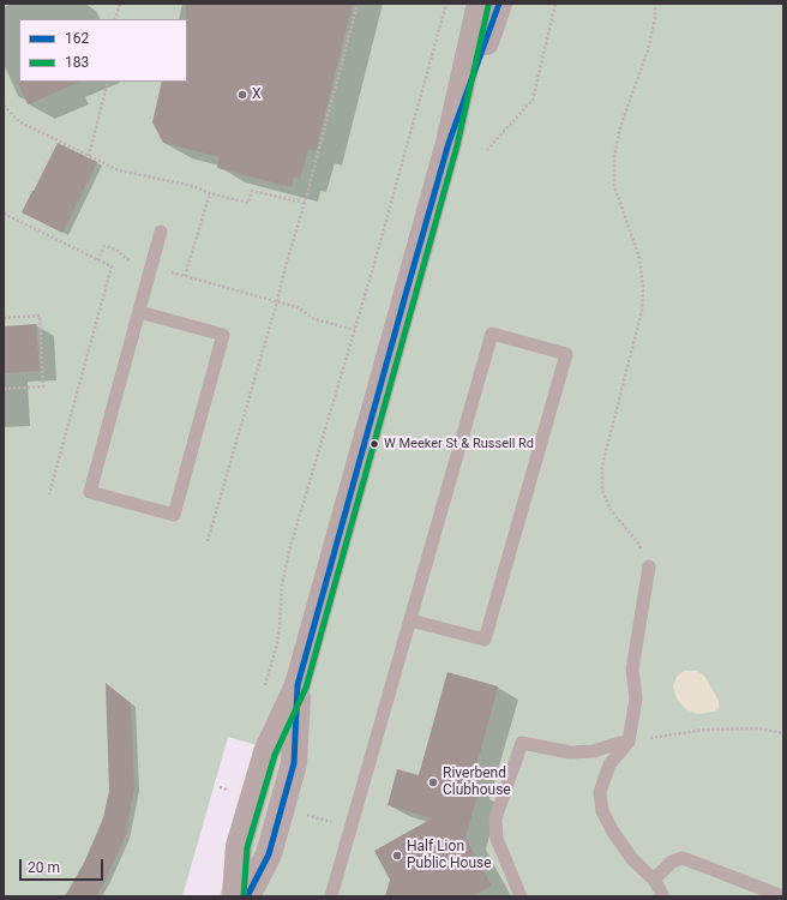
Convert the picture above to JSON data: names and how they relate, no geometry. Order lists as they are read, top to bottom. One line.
{"places":["X","W Meeker St & Russell Rd","Riverbend Clubhouse","Half Lion Public House"],"lines":["transit line 162","transit line 183"],"legend":["162","183"],"scale_bar":"20 m"}
